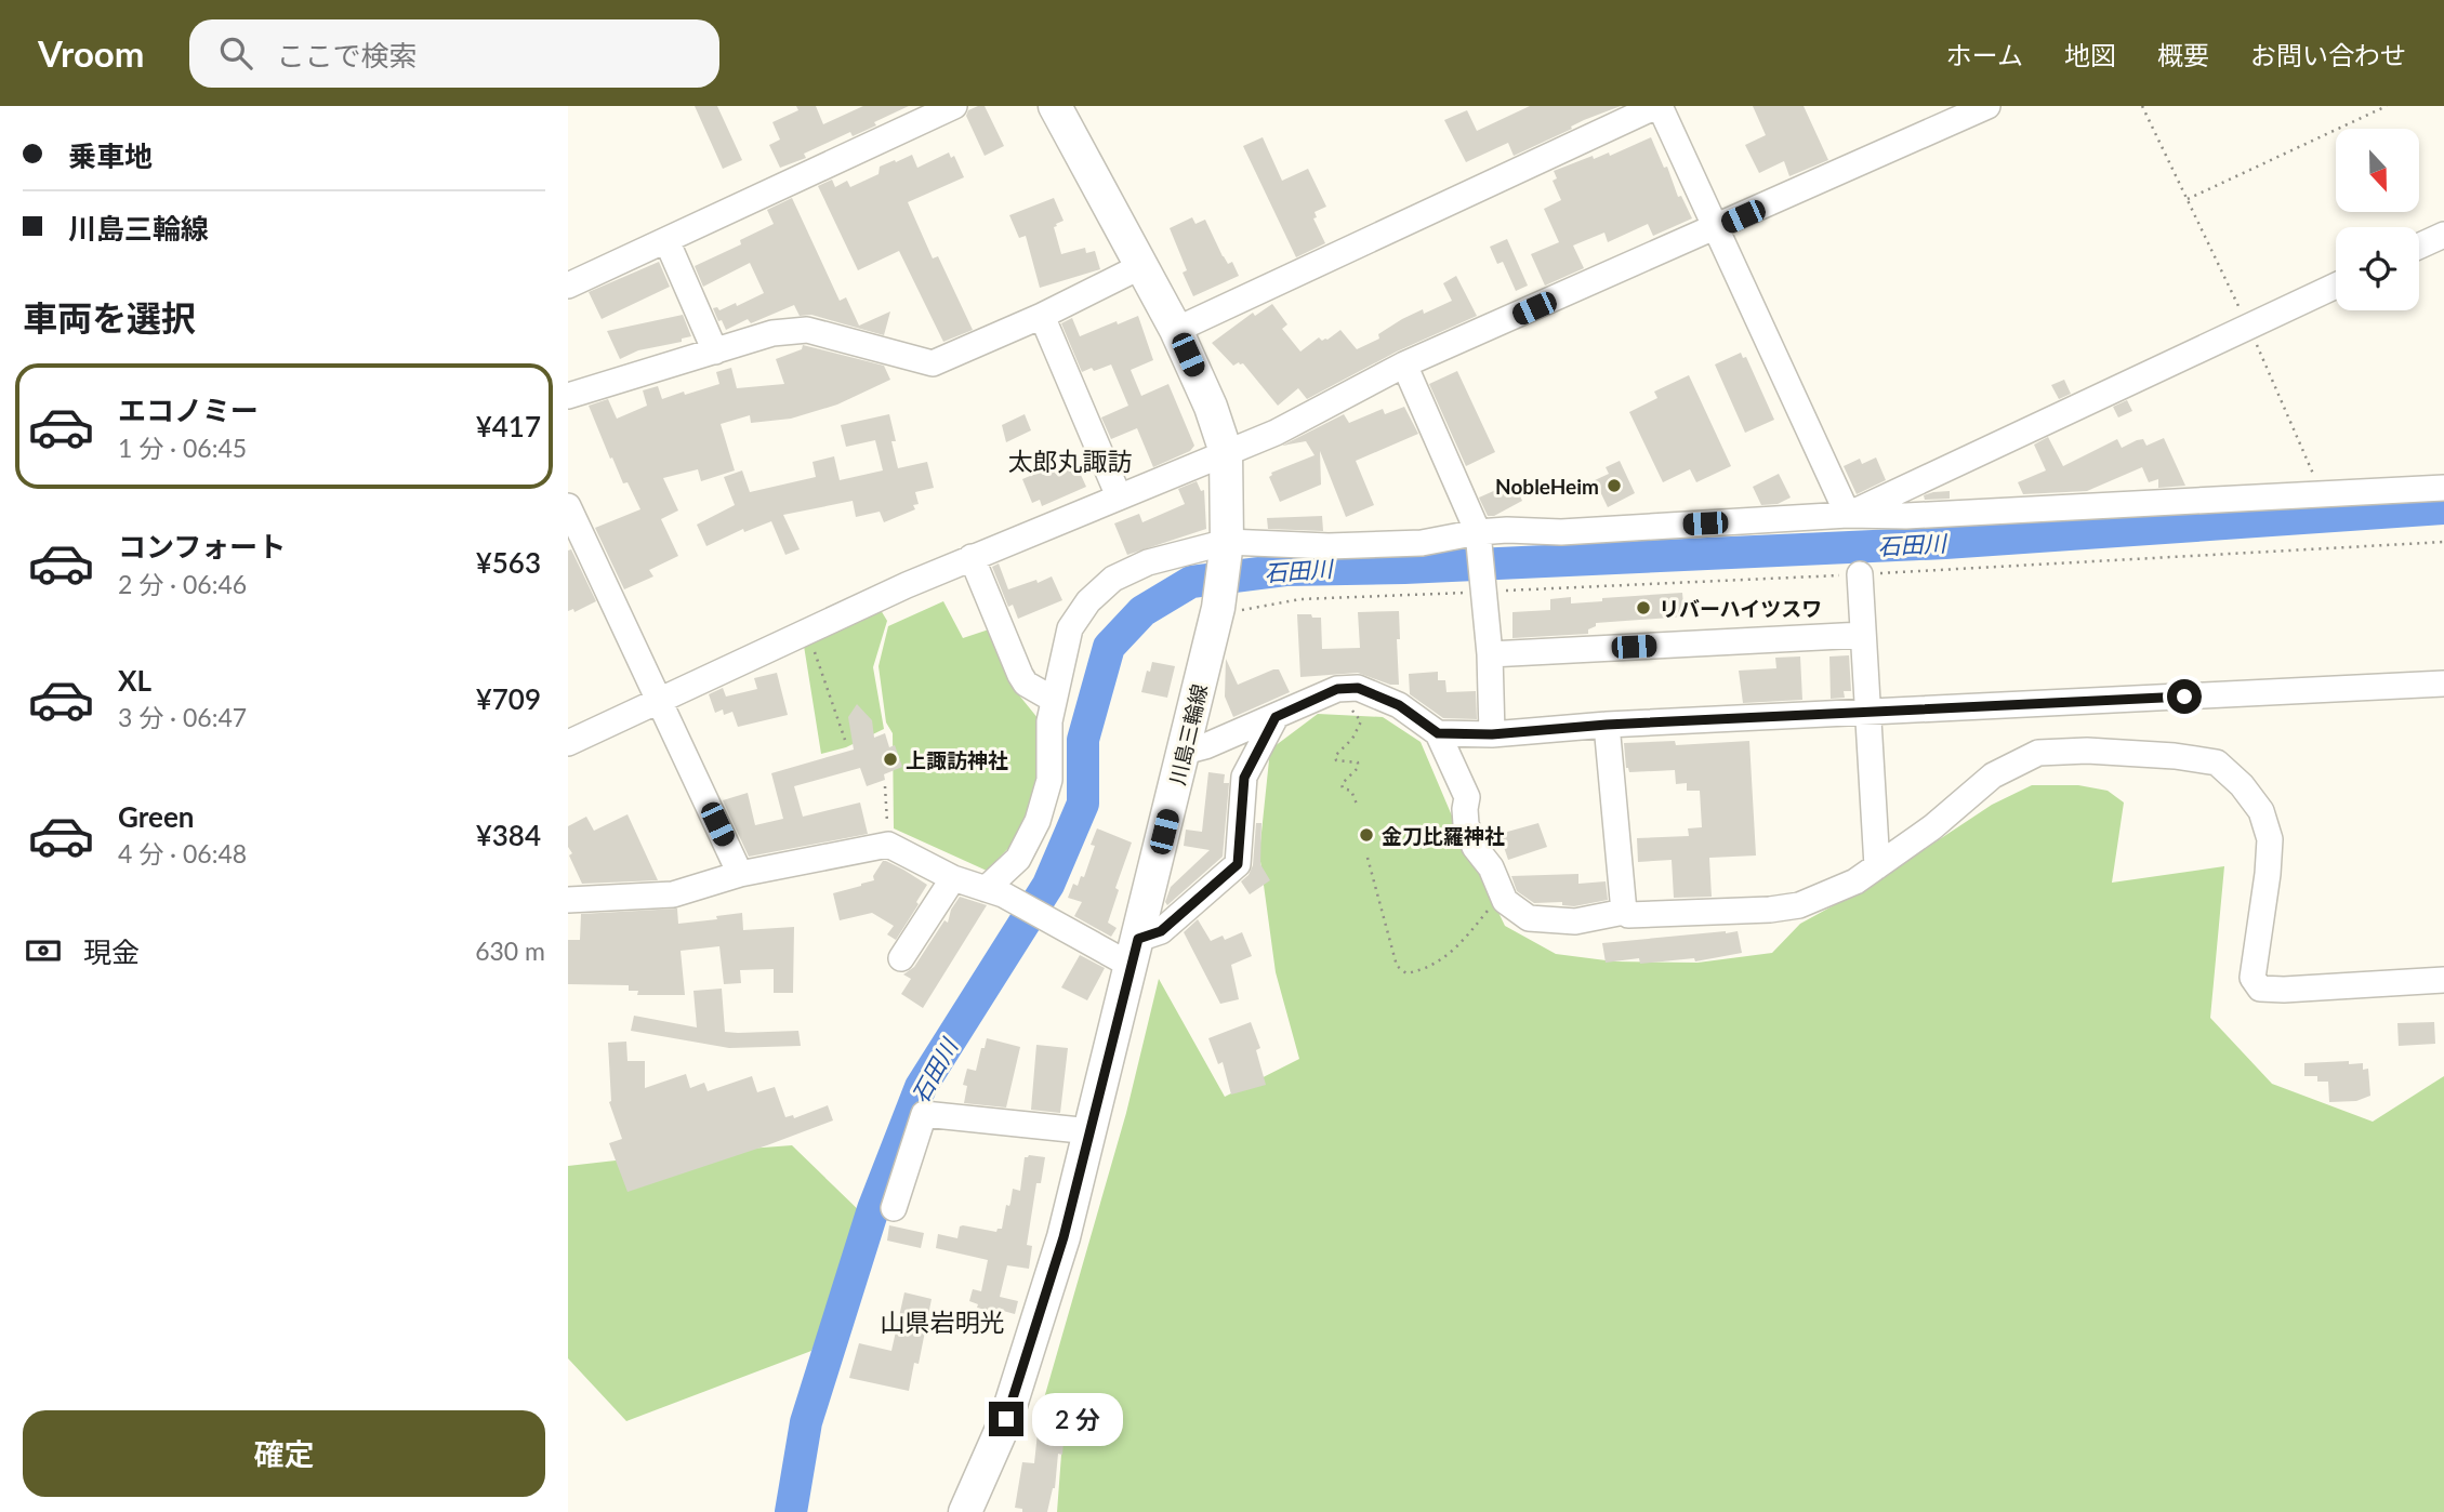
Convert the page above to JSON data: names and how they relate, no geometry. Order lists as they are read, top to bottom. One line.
{"streets":{"main road":["川島三輪線"]},"districts":["太郎丸諏訪","山県岩明光"],"water":["石田川"],"places":["NobleHeim","リバーハイツスワ","上諏訪神社","金刀比羅神社"],"north":"bottom","page":{"header":"Vroom","search":"ここで検索","nav":["ホーム","地図","概要","お問い合わせ"],"banner":["乗車地","川島三輪線"],"heading":"車両を選択","list":[{"name":"エコノミー","note":"1 分 · 06:45","value":"¥417"},{"name":"コンフォート","note":"2 分 · 06:46","value":"¥563"},{"name":"XL","note":"3 分 · 06:47","value":"¥709"},{"name":"Green","note":"4 分 · 06:48","value":"¥384"}],"pay":["現金","630 m"],"bubble":"2 分","buttons":"確定"}}
